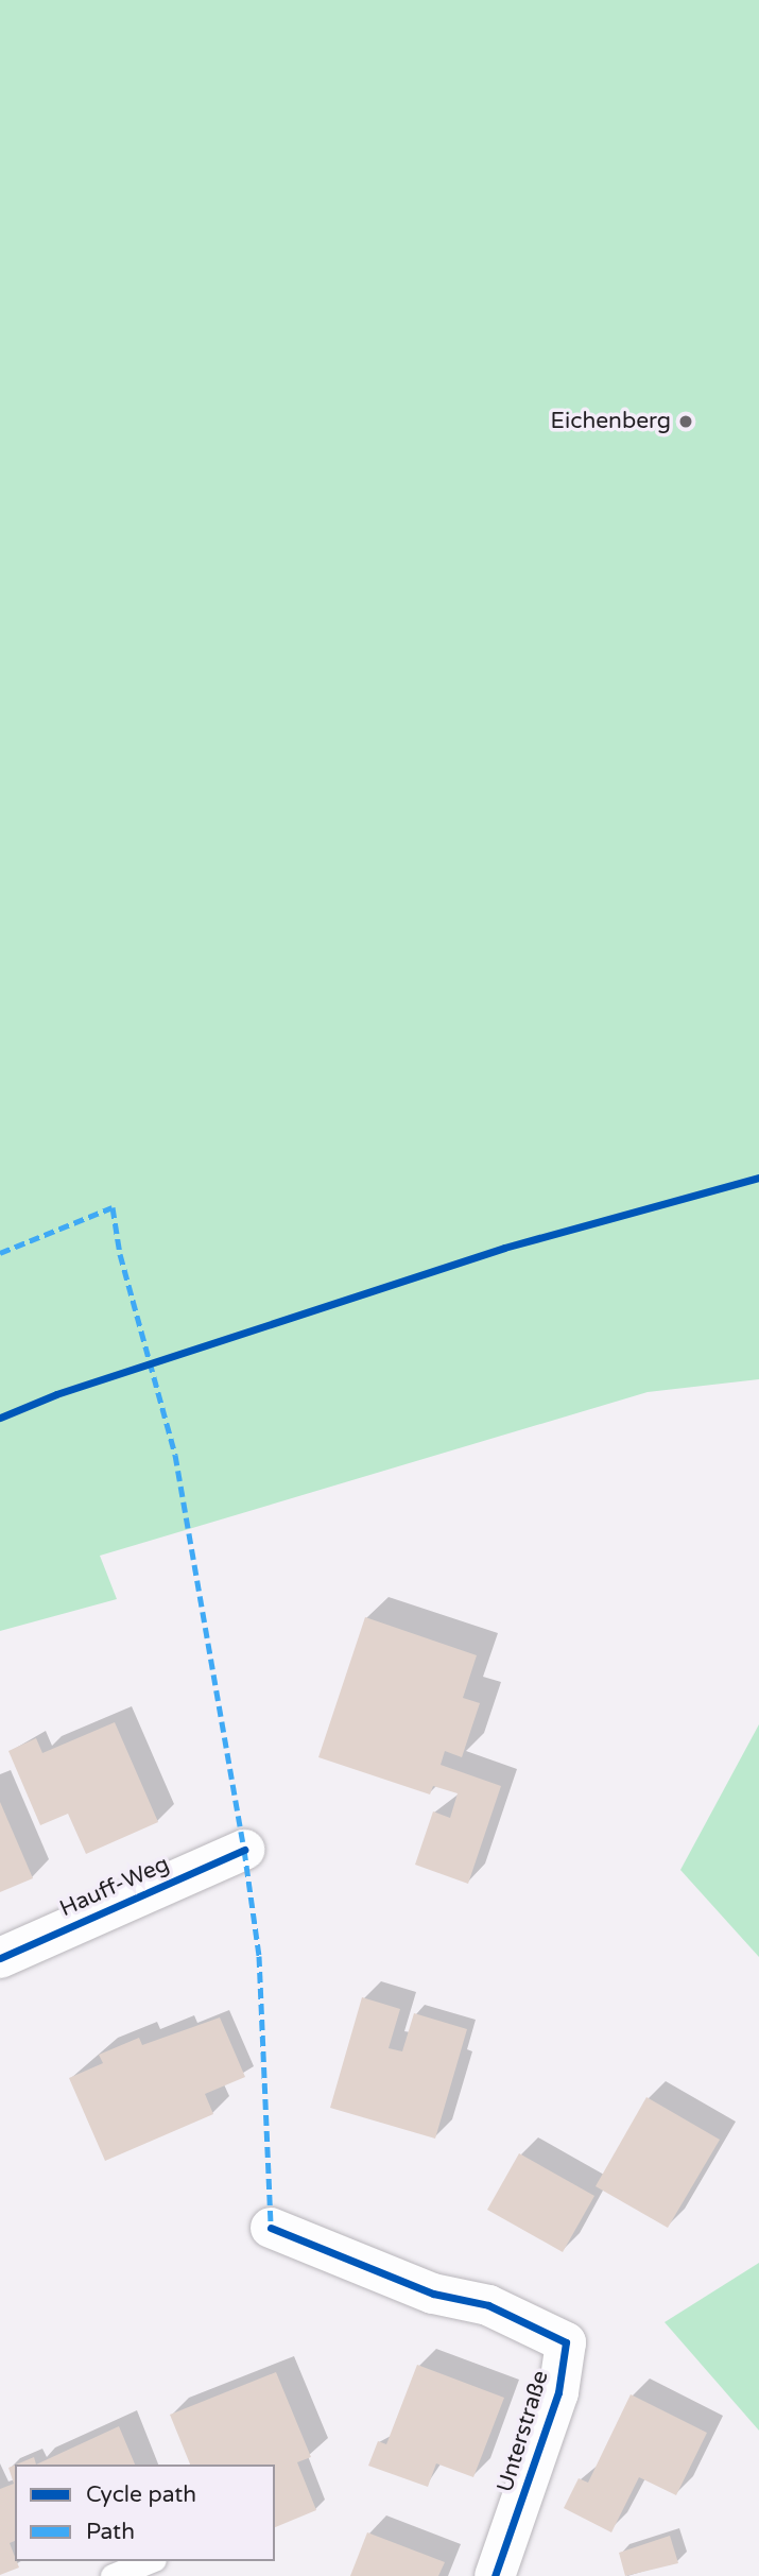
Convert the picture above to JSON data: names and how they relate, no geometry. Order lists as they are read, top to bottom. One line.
{"streets":{"street":["Hauff-Weg","Unterstraße"]},"places":["Eichenberg"],"legend":["Cycle path","Path"]}
